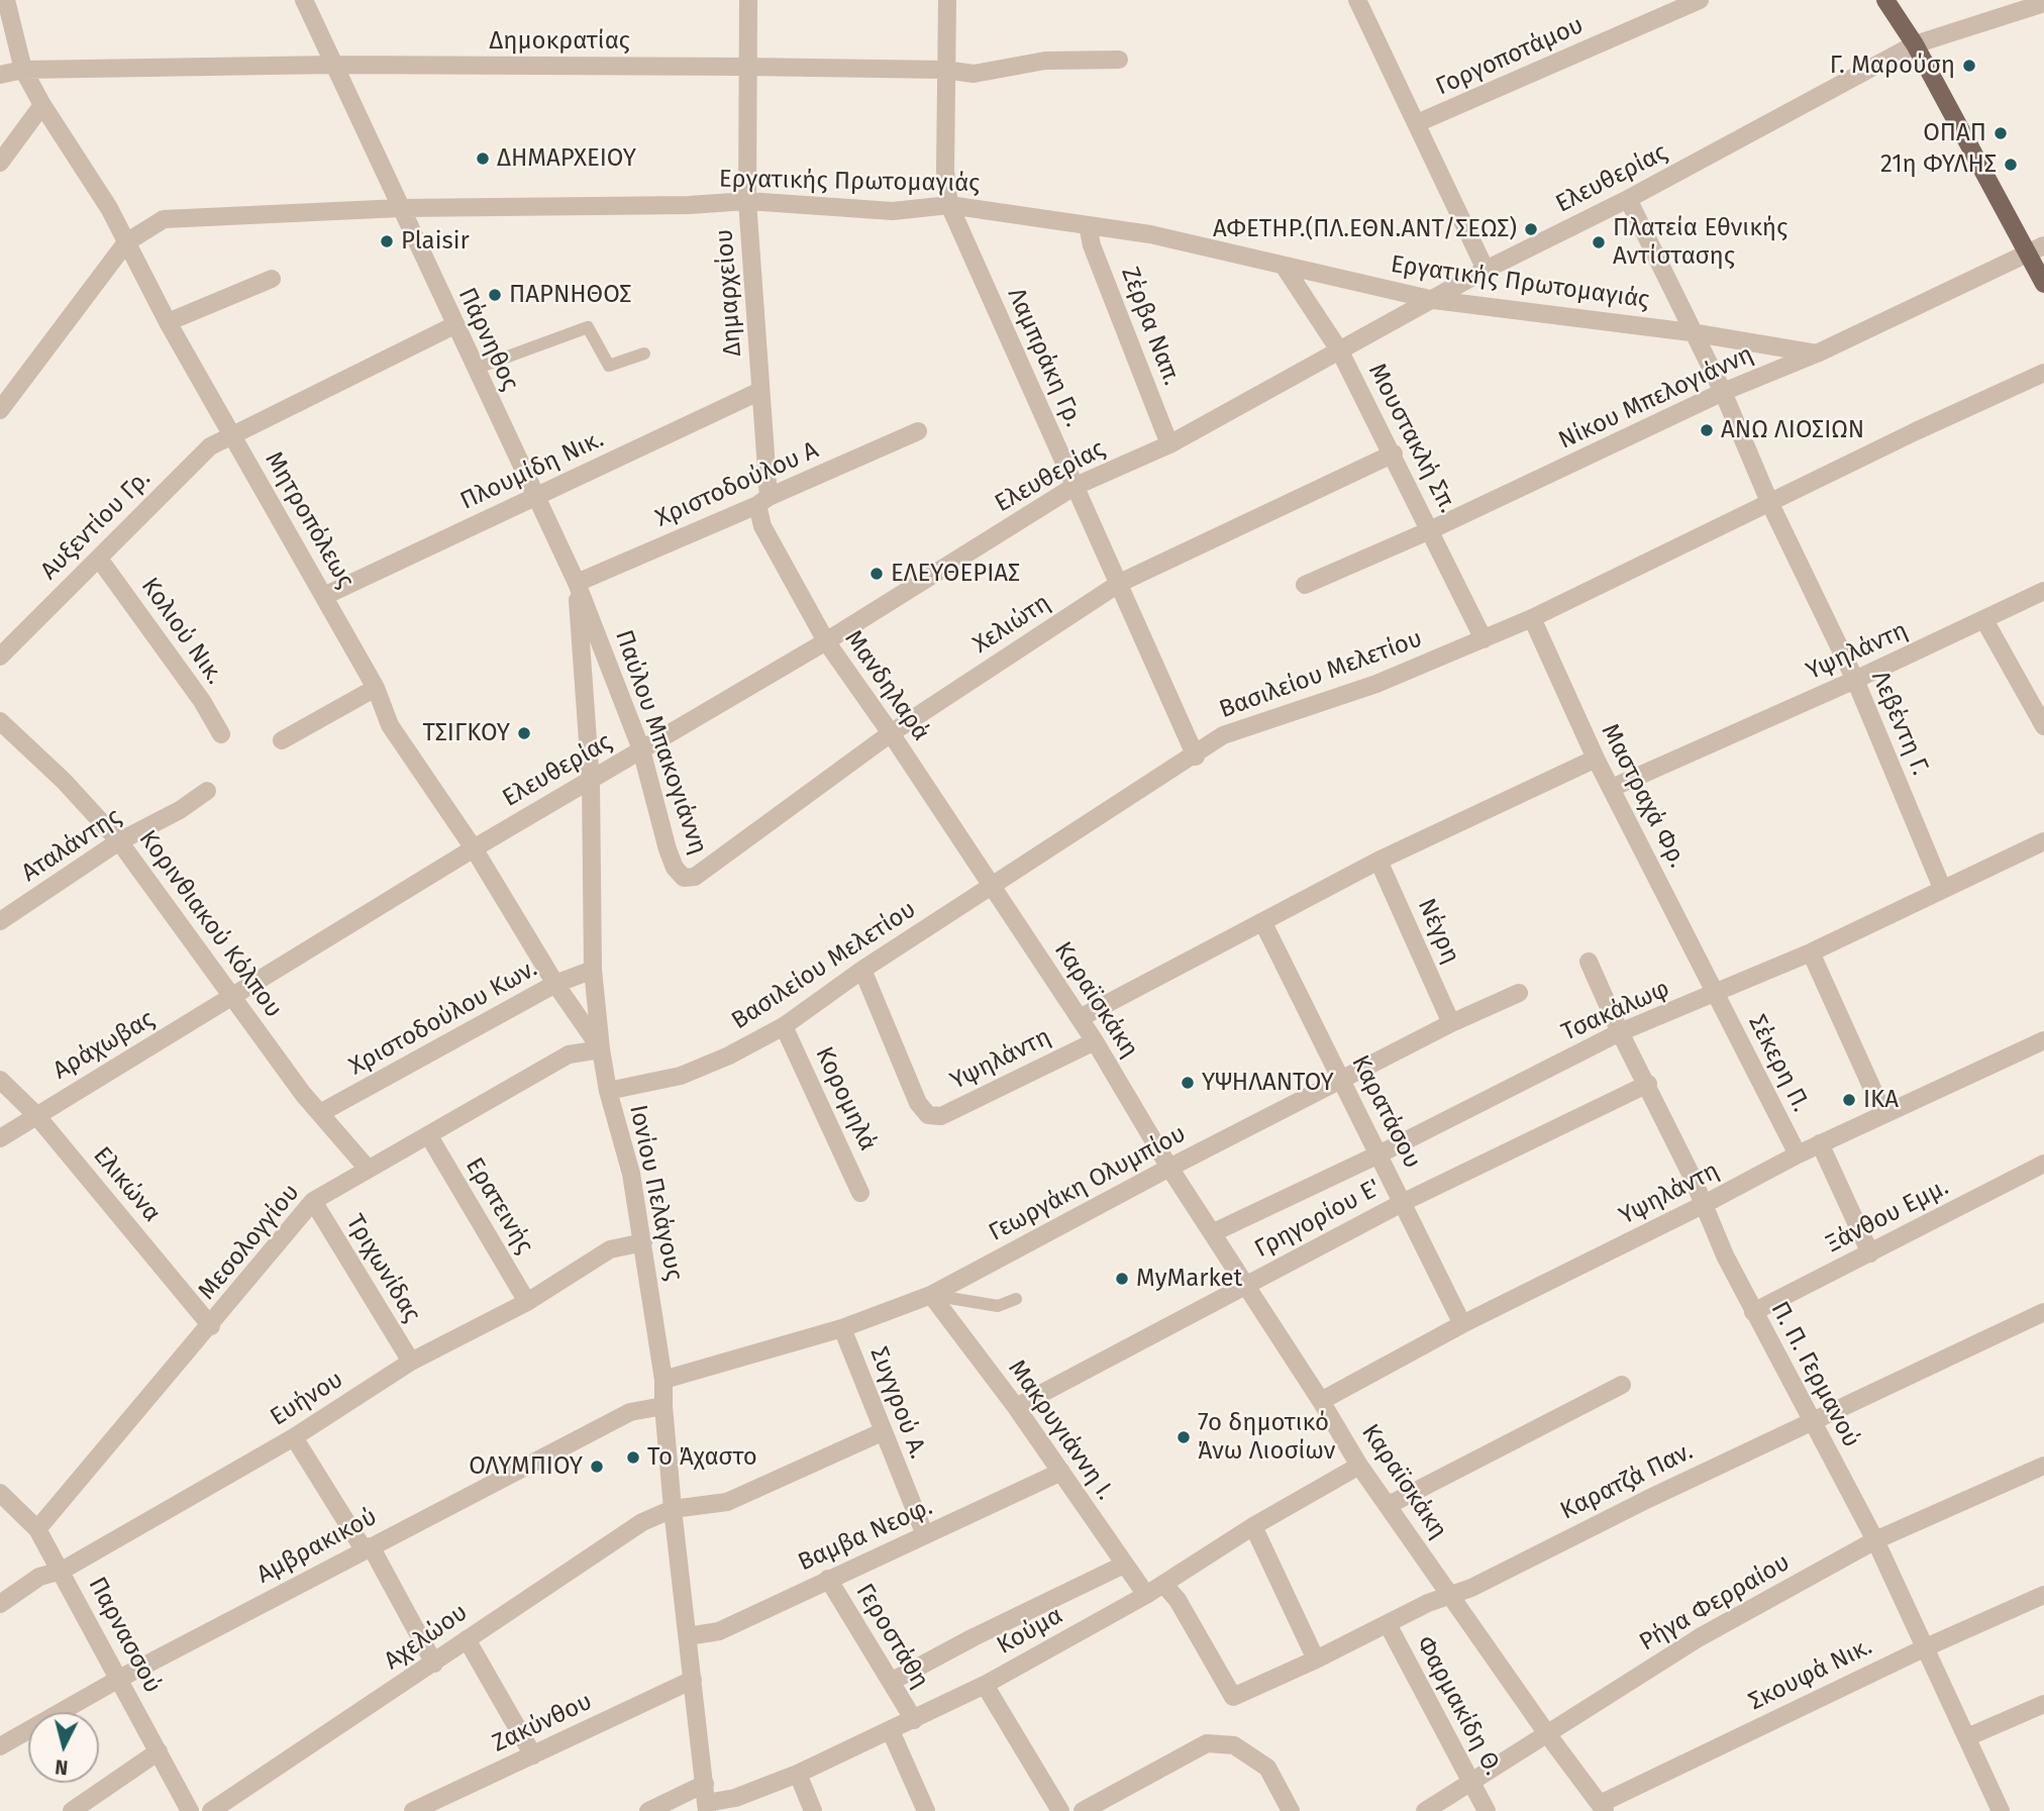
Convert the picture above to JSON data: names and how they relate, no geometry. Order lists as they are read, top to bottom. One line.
{"streets":{"street":["Δημοκρατίας","Γοργοποτάμου","Ελευθερίας","Εργατικής Πρωτομαγιάς","Δημαρχείου","Ζέρβα Ναπ.","Πάρνηθος","Λαμπράκη Γρ.","Νίκου Μπελογιάννη","Μουστακλή Σπ.","Πλουμίδη Νικ.","Χριστοδούλου Α","Μητροπόλεως","Αυξεντίου Γρ.","Χελιώτη","Κολιού Νικ.","Υψηλάντη","Βασιλείου Μελετίου","Μανδηλαρά","Λεβέντη Γ.","Παύλου Μπακογιάννη","Μαστραχά Φρ.","Αταλάντης","Κορινθιακού Κόλπου","Νέγρη","Καραϊσκάκη","Τσακάλωφ","Χριστοδούλου Κων.","Αράχωβας","Σέκερη Π.","Κορομηλά","Καρατάσου","Γεωργάκη Ολυμπίου","Ελικώνα","Ιονίου Πελάγους","Ερατεινής","Ξάνθου Εμμ.","Γρηγορίου Ε'","Μεσολογγίου","Τριχωνίδας","Π. Π. Γερμανού","Ευήνου","Συγγρού Α.","Μακρυγιάννη Ι.","Καρατζά Παν.","Βαμβα Νεοφ.","Αμβρακικού","Ρήγα Φερραίου","Κούμα","Παρνασσού","Γεροστάθη","Αχελώου","Σκουφά Νικ.","Φαρμακίδη Θ.","Ζακύνθου"]},"crossings":[["Δημοκρατίας","Δημαρχείου"],["Δημοκρατίας","Πάρνηθος"],["Δημοκρατίας","Λαμπράκη Γρ."],["Δημοκρατίας","Μητροπόλεως"],["Ελευθερίας","Εργατικής Πρωτομαγιάς"],["Ελευθερίας","Ζέρβα Ναπ."],["Ελευθερίας","Λαμπράκη Γρ."],["Ελευθερίας","Μουστακλή Σπ."],["Ελευθερίας","Μητροπόλεως"],["Ελευθερίας","Μανδηλαρά"],["Ελευθερίας","Λεβέντη Γ."],["Ελευθερίας","Παύλου Μπακογιάννη"],["Ελευθερίας","Κορινθιακού Κόλπου"],["Ελευθερίας","Αράχωβας"],["Ελευθερίας","Ιονίου Πελάγους"],["Εργατικής Πρωτομαγιάς","Δημαρχείου"],["Εργατικής Πρωτομαγιάς","Ζέρβα Ναπ."],["Εργατικής Πρωτομαγιάς","Πάρνηθος"],["Εργατικής Πρωτομαγιάς","Λαμπράκη Γρ."],["Εργατικής Πρωτομαγιάς","Νίκου Μπελογιάννη"],["Εργατικής Πρωτομαγιάς","Μουστακλή Σπ."],["Εργατικής Πρωτομαγιάς","Μητροπόλεως"],["Εργατικής Πρωτομαγιάς","Λεβέντη Γ."],["Δημαρχείου","Πλουμίδη Νικ."],["Δημαρχείου","Χριστοδούλου Α"],["Δημαρχείου","Μανδηλαρά"],["Πάρνηθος","Πλουμίδη Νικ."],["Πάρνηθος","Χριστοδούλου Α"],["Πάρνηθος","Αυξεντίου Γρ."],["Πάρνηθος","Παύλου Μπακογιάννη"],["Πάρνηθος","Ιονίου Πελάγους"],["Λαμπράκη Γρ.","Χελιώτη"],["Λαμπράκη Γρ.","Βασιλείου Μελετίου"],["Νίκου Μπελογιάννη","Μουστακλή Σπ."],["Νίκου Μπελογιάννη","Λεβέντη Γ."],["Μουστακλή Σπ.","Χελιώτη"],["Μουστακλή Σπ.","Βασιλείου Μελετίου"],["Πλουμίδη Νικ.","Μητροπόλεως"],["Χριστοδούλου Α","Μανδηλαρά"],["Χριστοδούλου Α","Παύλου Μπακογιάννη"],["Χριστοδούλου Α","Ιονίου Πελάγους"],["Μητροπόλεως","Αυξεντίου Γρ."],["Μητροπόλεως","Χριστοδούλου Κων."],["Μητροπόλεως","Ιονίου Πελάγους"],["Μητροπόλεως","Μεσολογγίου"],["Αυξεντίου Γρ.","Κολιού Νικ."],["Χελιώτη","Μανδηλαρά"],["Χελιώτη","Παύλου Μπακογιάννη"],["Υψηλάντη","Βασιλείου Μελετίου"],["Υψηλάντη","Λεβέντη Γ."],["Υψηλάντη","Μαστραχά Φρ."],["Υψηλάντη","Νέγρη"],["Υψηλάντη","Καραϊσκάκη"],["Υψηλάντη","Σέκερη Π."],["Υψηλάντη","Καρατάσου"],["Υψηλάντη","Π. Π. Γερμανού"],["Βασιλείου Μελετίου","Μανδηλαρά"],["Βασιλείου Μελετίου","Λεβέντη Γ."],["Βασιλείου Μελετίου","Μαστραχά Φρ."],["Βασιλείου Μελετίου","Καραϊσκάκη"],["Βασιλείου Μελετίου","Κορομηλά"],["Βασιλείου Μελετίου","Ιονίου Πελάγους"],["Μανδηλαρά","Καραϊσκάκη"],["Λεβέντη Γ.","Τσακάλωφ"],["Παύλου Μπακογιάννη","Ιονίου Πελάγους"],["Μαστραχά Φρ.","Τσακάλωφ"],["Μαστραχά Φρ.","Σέκερη Π."],["Αταλάντης","Κορινθιακού Κόλπου"],["Κορινθιακού Κόλπου","Χριστοδούλου Κων."],["Κορινθιακού Κόλπου","Αράχωβας"],["Κορινθιακού Κόλπου","Μεσολογγίου"],["Νέγρη","Γεωργάκη Ολυμπίου"],["Καραϊσκάκη","Τσακάλωφ"],["Καραϊσκάκη","Γεωργάκη Ολυμπίου"],["Καραϊσκάκη","Γρηγορίου Ε'"],["Καραϊσκάκη","Καρατζά Παν."],["Καραϊσκάκη","Ρήγα Φερραίου"],["Καραϊσκάκη","Κούμα"],["Καραϊσκάκη","Σκουφά Νικ."],["Τσακάλωφ","Σέκερη Π."],["Τσακάλωφ","Καρατάσου"],["Τσακάλωφ","Π. Π. Γερμανού"],["Χριστοδούλου Κων.","Ιονίου Πελάγους"],["Αράχωβας","Ελικώνα"],["Καρατάσου","Γεωργάκη Ολυμπίου"],["Καρατάσου","Γρηγορίου Ε'"],["Γεωργάκη Ολυμπίου","Ιονίου Πελάγους"],["Γεωργάκη Ολυμπίου","Συγγρού Α."],["Γεωργάκη Ολυμπίου","Μακρυγιάννη Ι."],["Ελικώνα","Μεσολογγίου"],["Ιονίου Πελάγους","Μεσολογγίου"],["Ιονίου Πελάγους","Ευήνου"],["Ιονίου Πελάγους","Βαμβα Νεοφ."],["Ιονίου Πελάγους","Αμβρακικού"],["Ιονίου Πελάγους","Κούμα"],["Ιονίου Πελάγους","Αχελώου"],["Ιονίου Πελάγους","Ζακύνθου"],["Ερατεινής","Μεσολογγίου"],["Ερατεινής","Ευήνου"],["Ξάνθου Εμμ.","Π. Π. Γερμανού"],["Γρηγορίου Ε'","Π. Π. Γερμανού"],["Γρηγορίου Ε'","Μακρυγιάννη Ι."],["Μεσολογγίου","Τριχωνίδας"],["Μεσολογγίου","Παρνασσού"],["Τριχωνίδας","Ευήνου"],["Π. Π. Γερμανού","Καρατζά Παν."],["Π. Π. Γερμανού","Ρήγα Φερραίου"],["Π. Π. Γερμανού","Σκουφά Νικ."],["Ευήνου","Παρνασσού"],["Συγγρού Α.","Βαμβα Νεοφ."],["Συγγρού Α.","Αχελώου"],["Μακρυγιάννη Ι.","Βαμβα Νεοφ."],["Μακρυγιάννη Ι.","Κούμα"],["Καρατζά Παν.","Κούμα"],["Καρατζά Παν.","Φαρμακίδη Θ."],["Βαμβα Νεοφ.","Γεροστάθη"],["Αμβρακικού","Παρνασσού"],["Ρήγα Φερραίου","Φαρμακίδη Θ."],["Κούμα","Γεροστάθη"]],"places":["Γ. Μαρούση","ΟΠΑΠ","ΔΗΜΑΡΧΕΙΟΥ","21η ΦΥΛΗΣ","ΑΦΕΤΗΡ.(ΠΛ.ΕΘΝ.ΑΝΤ/ΣΕΩΣ)","Plaisir","Πλατεία Εθνικής Αντίστασης","ΠΑΡΝΗΘΟΣ","ΑΝΩ ΛΙΟΣΙΩΝ","ΕΛΕΥΘΕΡΙΑΣ","ΤΣΙΓΚΟΥ","ΥΨΗΛΑΝΤΟΥ","ΙΚΑ","MyMarket","7ο δημοτικό Άνω Λιοσίων","Το Άχαστο","ΟΛΥΜΠΙΟΥ"],"north":"bottom"}
